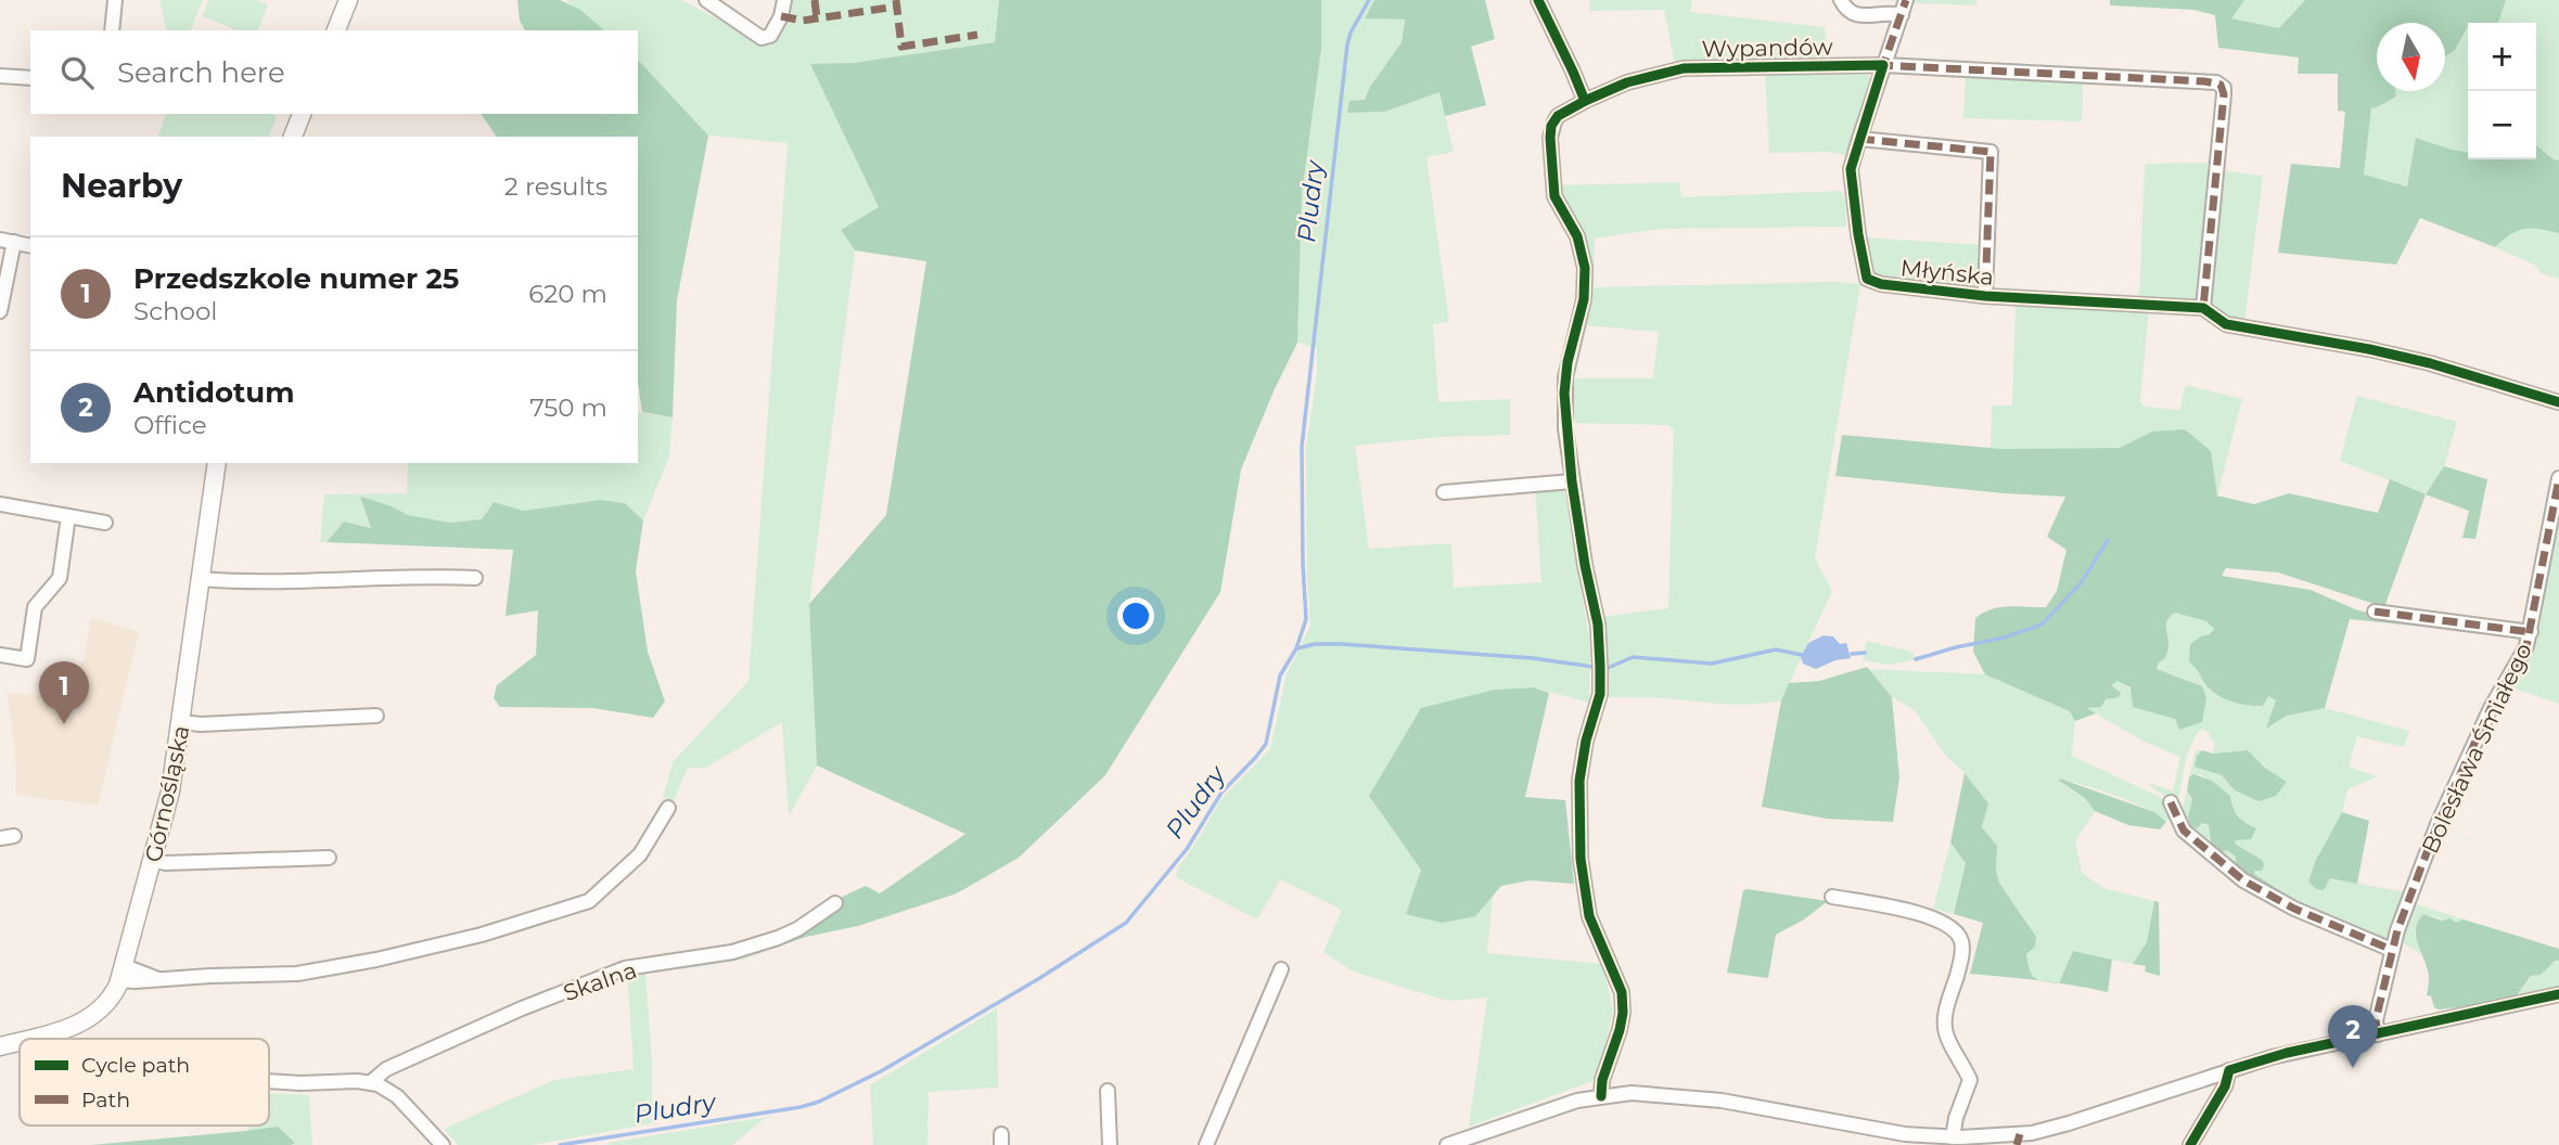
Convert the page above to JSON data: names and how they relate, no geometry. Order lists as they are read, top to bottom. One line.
{"streets":{"street":["Wypandów","Młyńska","Bolesława Śmiałego","Górnośląska","Skalna"]},"crossings":[["Wypandów","Młyńska"]],"water":["Pludry"],"legend":["Cycle path","Path"],"north":"bottom","page":{"map_buttons":["+","−"],"search":"Search here","heading":["Nearby","2 results"],"list":[{"mark":"1","name":"Przedszkole numer 25","note":"School","value":"620 m"},{"mark":"2","name":"Antidotum","note":"Office","value":"750 m"}],"pins":["1","2"]}}
